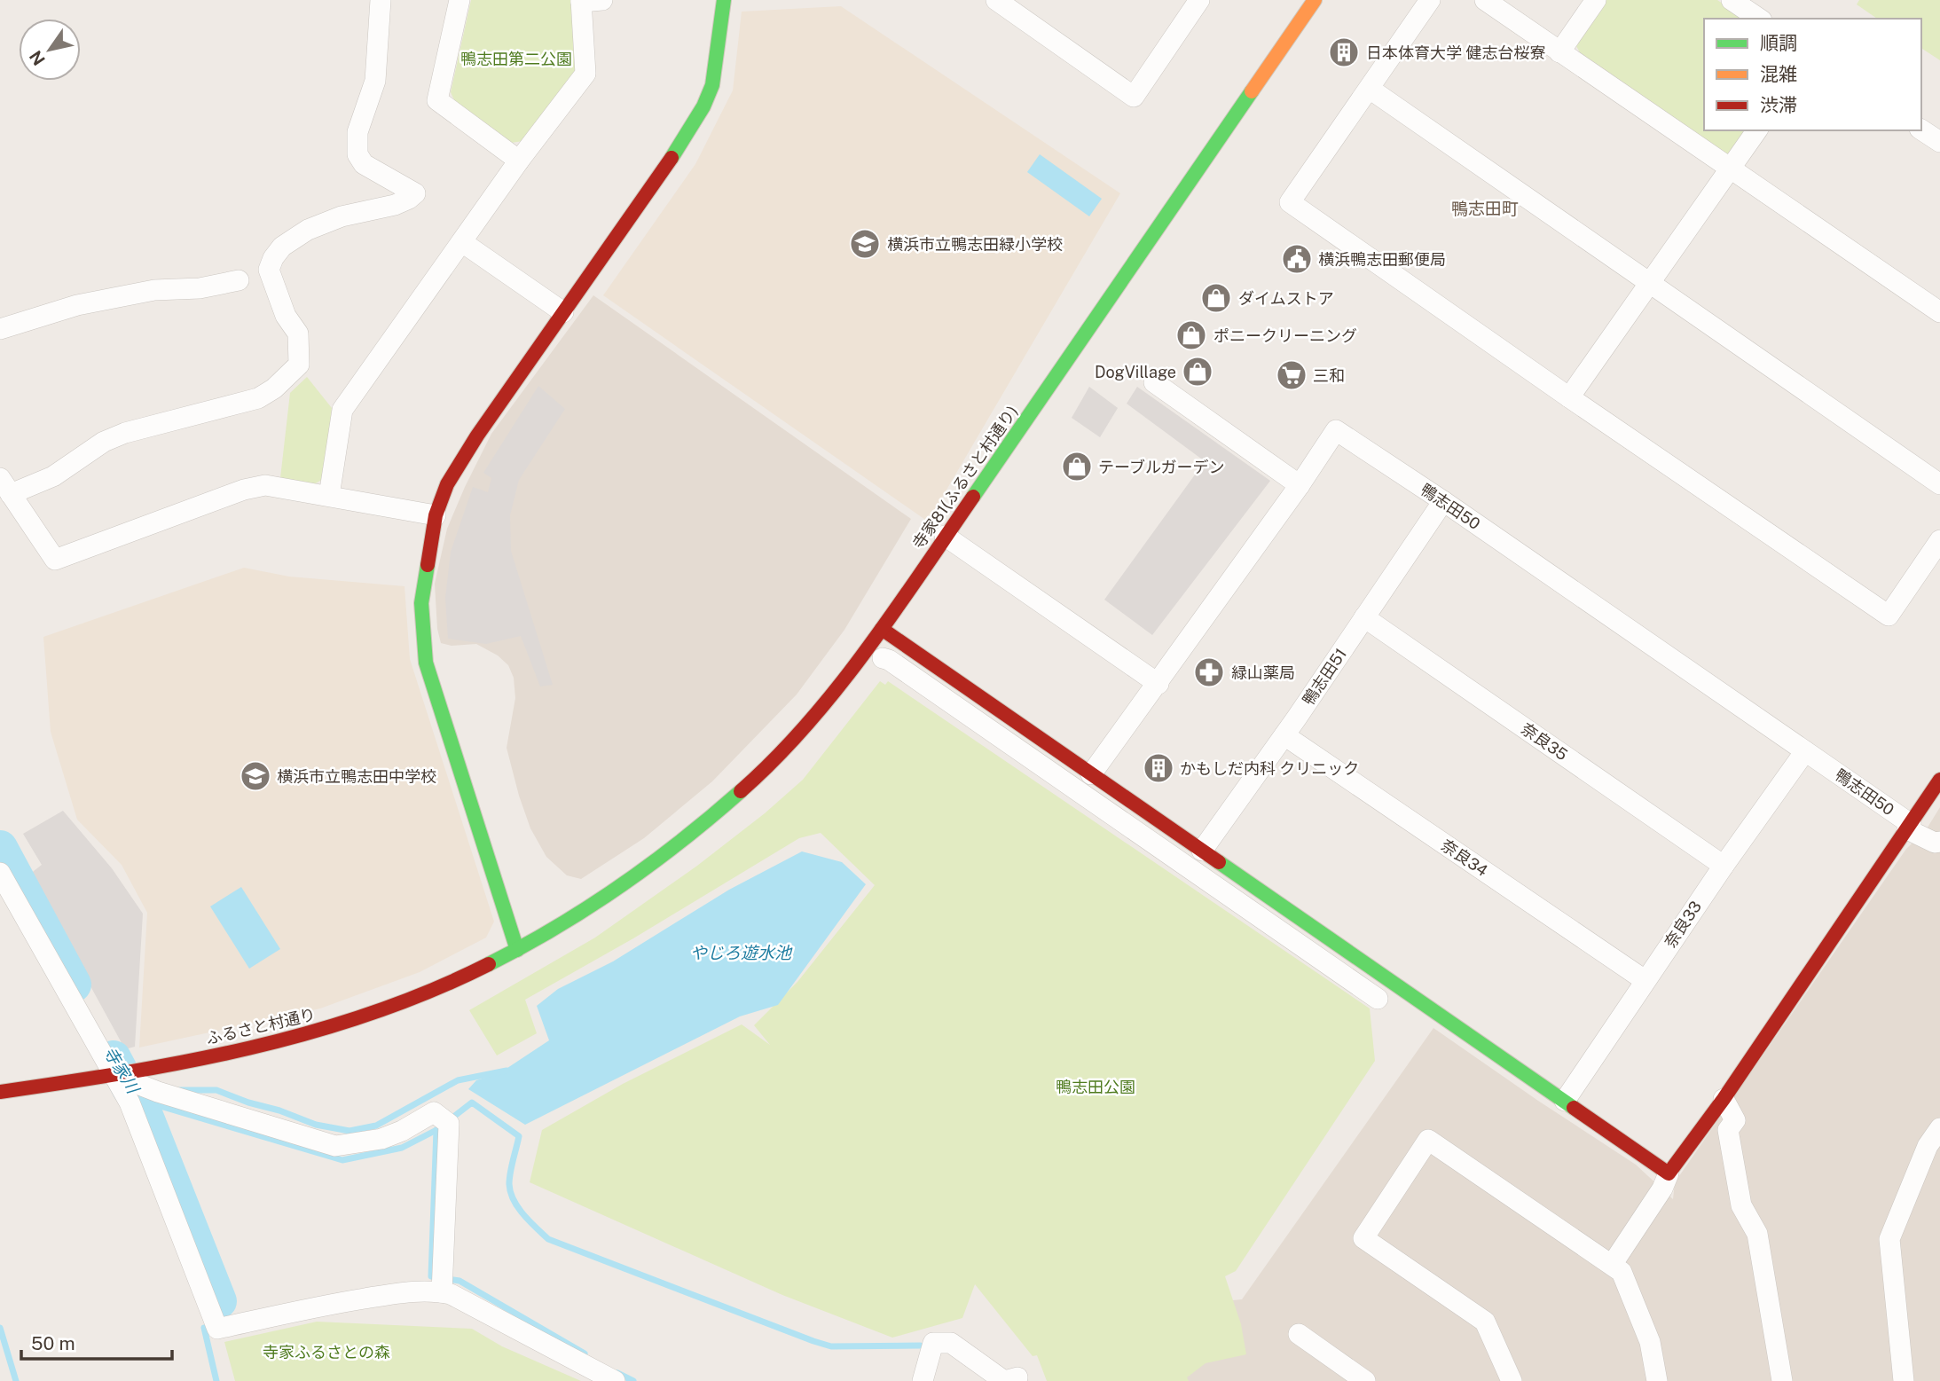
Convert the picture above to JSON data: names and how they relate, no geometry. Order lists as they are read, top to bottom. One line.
{"streets":{"street":["寺家81(ふるさと村通り)","鴨志田50","鴨志田51","奈良35","奈良34","奈良33","ふるさと村通り"]},"crossings":[["寺家81(ふるさと村通り)","ふるさと村通り"],["鴨志田50","鴨志田51"],["鴨志田50","奈良33"],["鴨志田51","奈良35"],["鴨志田51","奈良34"],["奈良35","奈良33"],["奈良34","奈良33"]],"districts":["鴨志田町"],"water":["やじろ遊水池","寺家川"],"parks":["鴨志田第二公園","鴨志田公園","寺家ふるさとの森"],"places":{"building":["日本体育大学 健志台桜寮","かもしだ内科 クリニック"],"school or university":["横浜市立鴨志田緑小学校","横浜市立鴨志田中学校"],"public building":["横浜鴨志田郵便局"],"shop":["ダイムストア","ポニークリーニング","DogVillage","テーブルガーデン"],"supermarket":["三和"],"pharmacy":["緑山薬局"]},"legend":["順調","混雑","渋滞"],"scale_bar":"50 m","north":"bottom left"}
